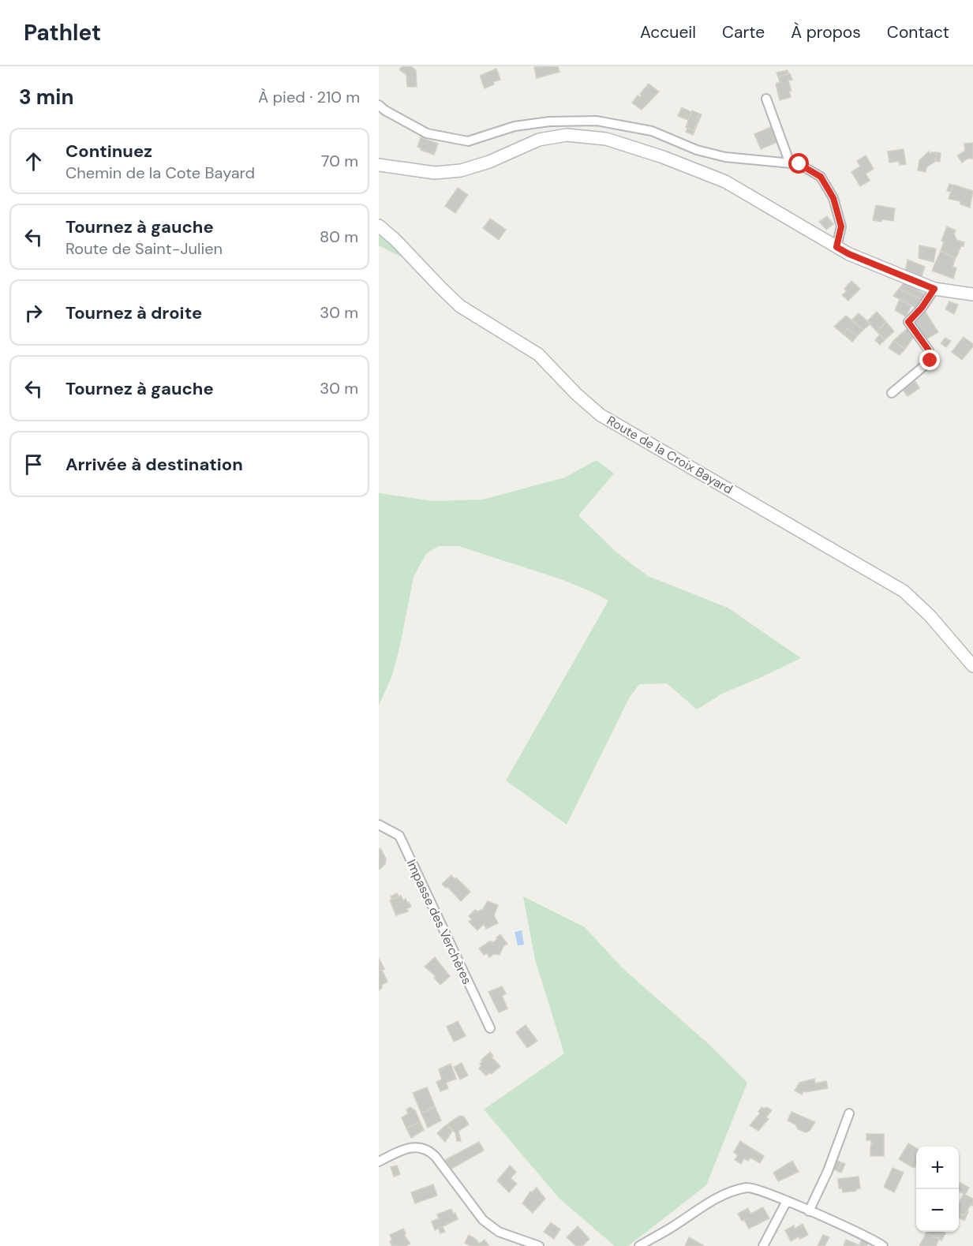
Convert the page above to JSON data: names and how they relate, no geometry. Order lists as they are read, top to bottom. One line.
{"streets":{"main road":["Route de la Croix Bayard"],"street":["Impasse des Verchères"]},"page":{"header":"Pathlet","nav":["Accueil","Carte","À propos","Contact"],"heading":["3 min","À pied · 210 m"],"list":[["Continuez","Chemin de la Cote Bayard","70 m"],["Tournez à gauche","Route de Saint-Julien","80 m"],["Tournez à droite","30 m"],["Tournez à gauche","30 m"],"Arrivée à destination"],"map_buttons":["+","−"]}}
